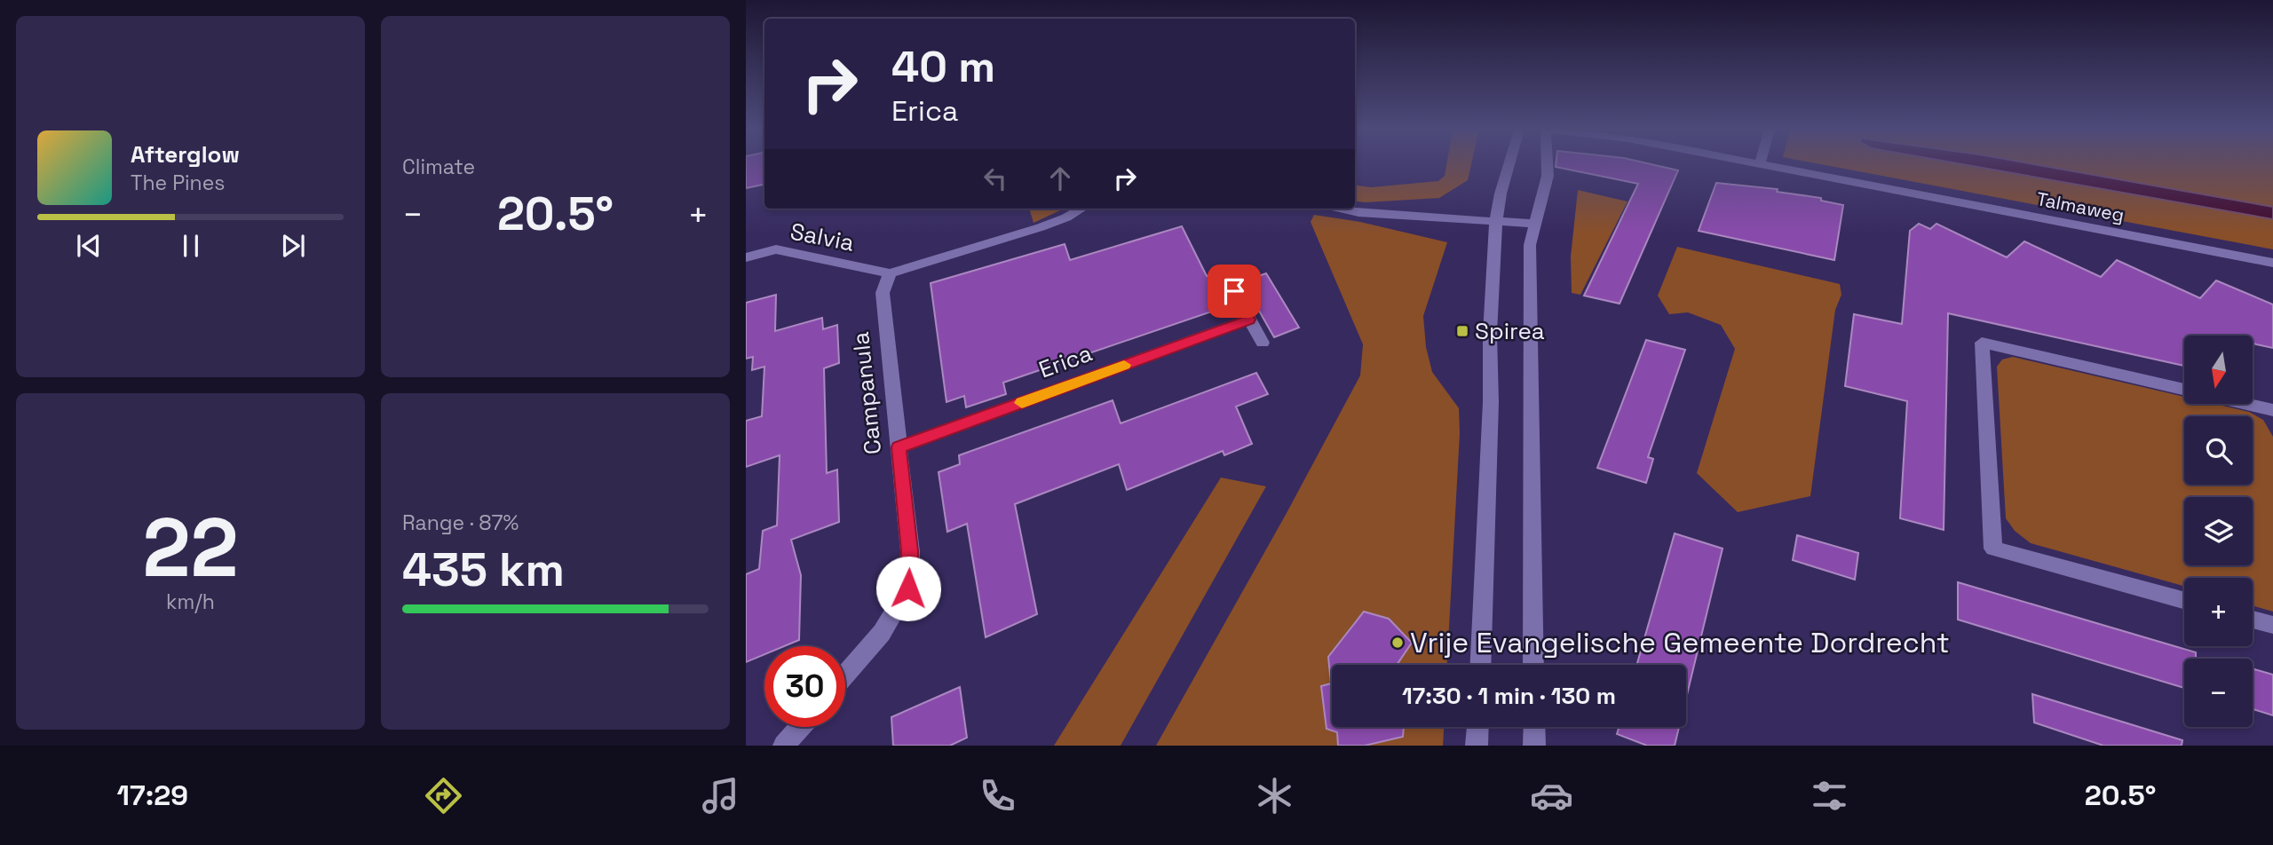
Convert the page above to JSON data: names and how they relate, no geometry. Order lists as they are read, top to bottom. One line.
{"streets":{"street":["Talmaweg","Salvia","Erica","Campanula"]},"crossings":[["Salvia","Campanula"],["Erica","Campanula"]],"places":{"transit":["Spirea"],"other":["Vrije Evangelische Gemeente Dordrecht"]},"north":"bottom","page":{"tile":["Climate",["22","km/h"],["Range · 87%","435 km"]],"turn":["40 m","Erica"],"song":["Afterglow","The Pines"],"heat":["−","20.5°","+"],"map_buttons":["+","−"],"limit":"30","trip":"17:30 · 1 min · 130 m","tabs":["17:29","20.5°"]}}
